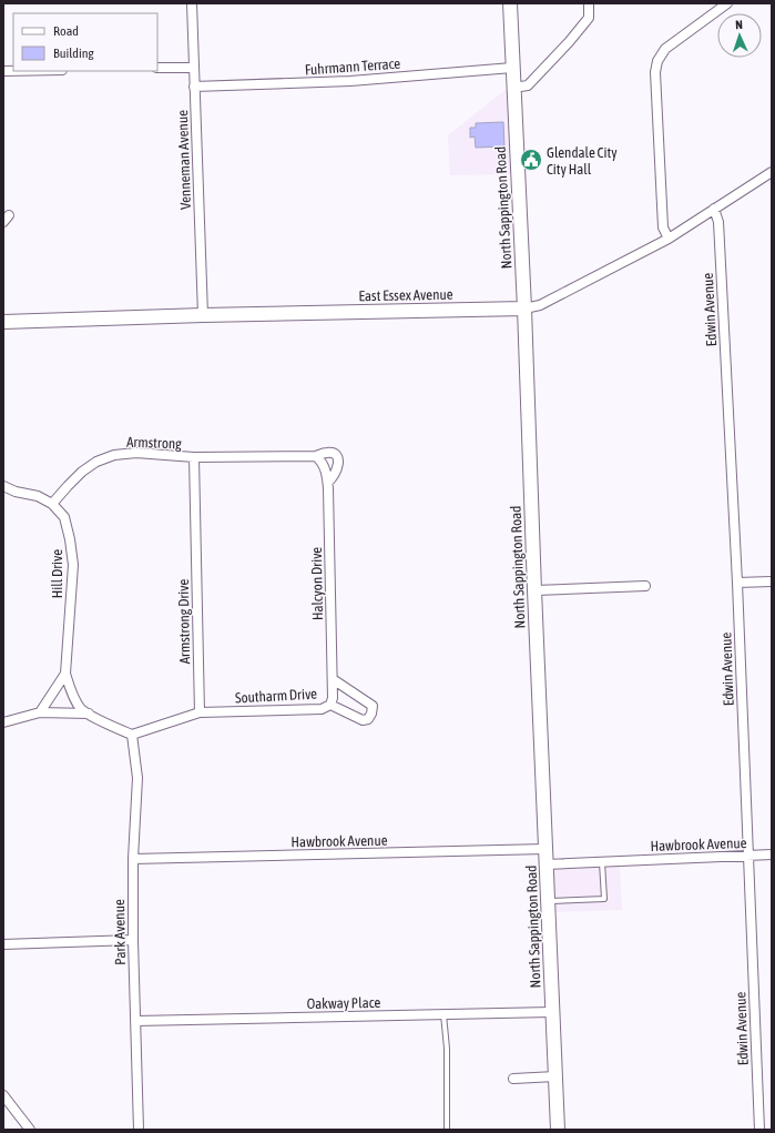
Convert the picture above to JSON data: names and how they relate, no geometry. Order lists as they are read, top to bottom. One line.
{"streets":{"street":["Fuhrmann Terrace","Venneman Avenue","North Sappington Road","East Essex Avenue","Edwin Avenue","Armstrong","Hill Drive","Halcyon Drive","Armstrong Drive","Southarm Drive","Hawbrook Avenue","Park Avenue","Oakway Place"]},"crossings":[["Fuhrmann Terrace","Venneman Avenue"],["Fuhrmann Terrace","North Sappington Road"],["Venneman Avenue","East Essex Avenue"],["North Sappington Road","East Essex Avenue"],["North Sappington Road","Hawbrook Avenue"],["North Sappington Road","Oakway Place"],["East Essex Avenue","Edwin Avenue"],["Edwin Avenue","Hawbrook Avenue"],["Armstrong","Hill Drive"],["Armstrong","Halcyon Drive"],["Armstrong","Armstrong Drive"],["Hill Drive","Park Avenue"],["Halcyon Drive","Southarm Drive"],["Armstrong Drive","Southarm Drive"],["Hawbrook Avenue","Park Avenue"],["Park Avenue","Oakway Place"]],"places":{"public building":["Glendale City City Hall"]},"legend":["Road","Building"],"north":"top"}
